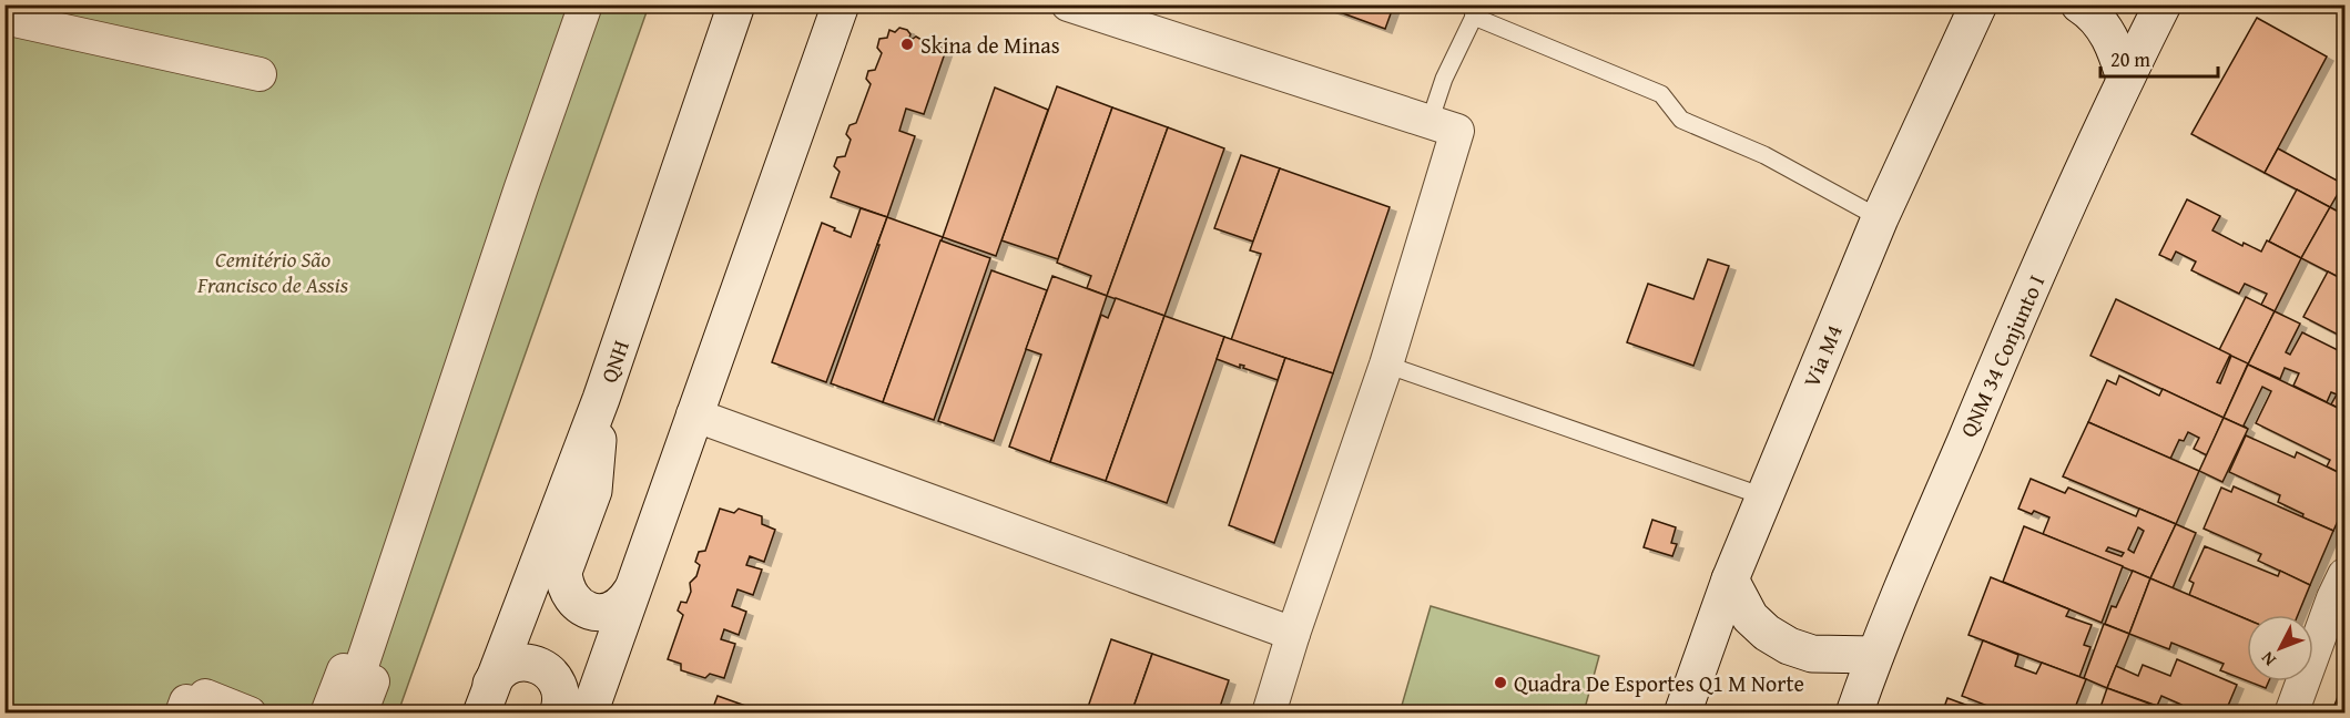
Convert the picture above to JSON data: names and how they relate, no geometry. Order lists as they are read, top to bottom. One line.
{"streets":{"street":["Via M4","QNM 34 Conjunto I","QNH"]},"parks":["Cemitério São Francisco de Assis"],"places":["Skina de Minas","Quadra De Esportes Q1 M Norte"],"scale_bar":"20 m","north":"bottom left"}
